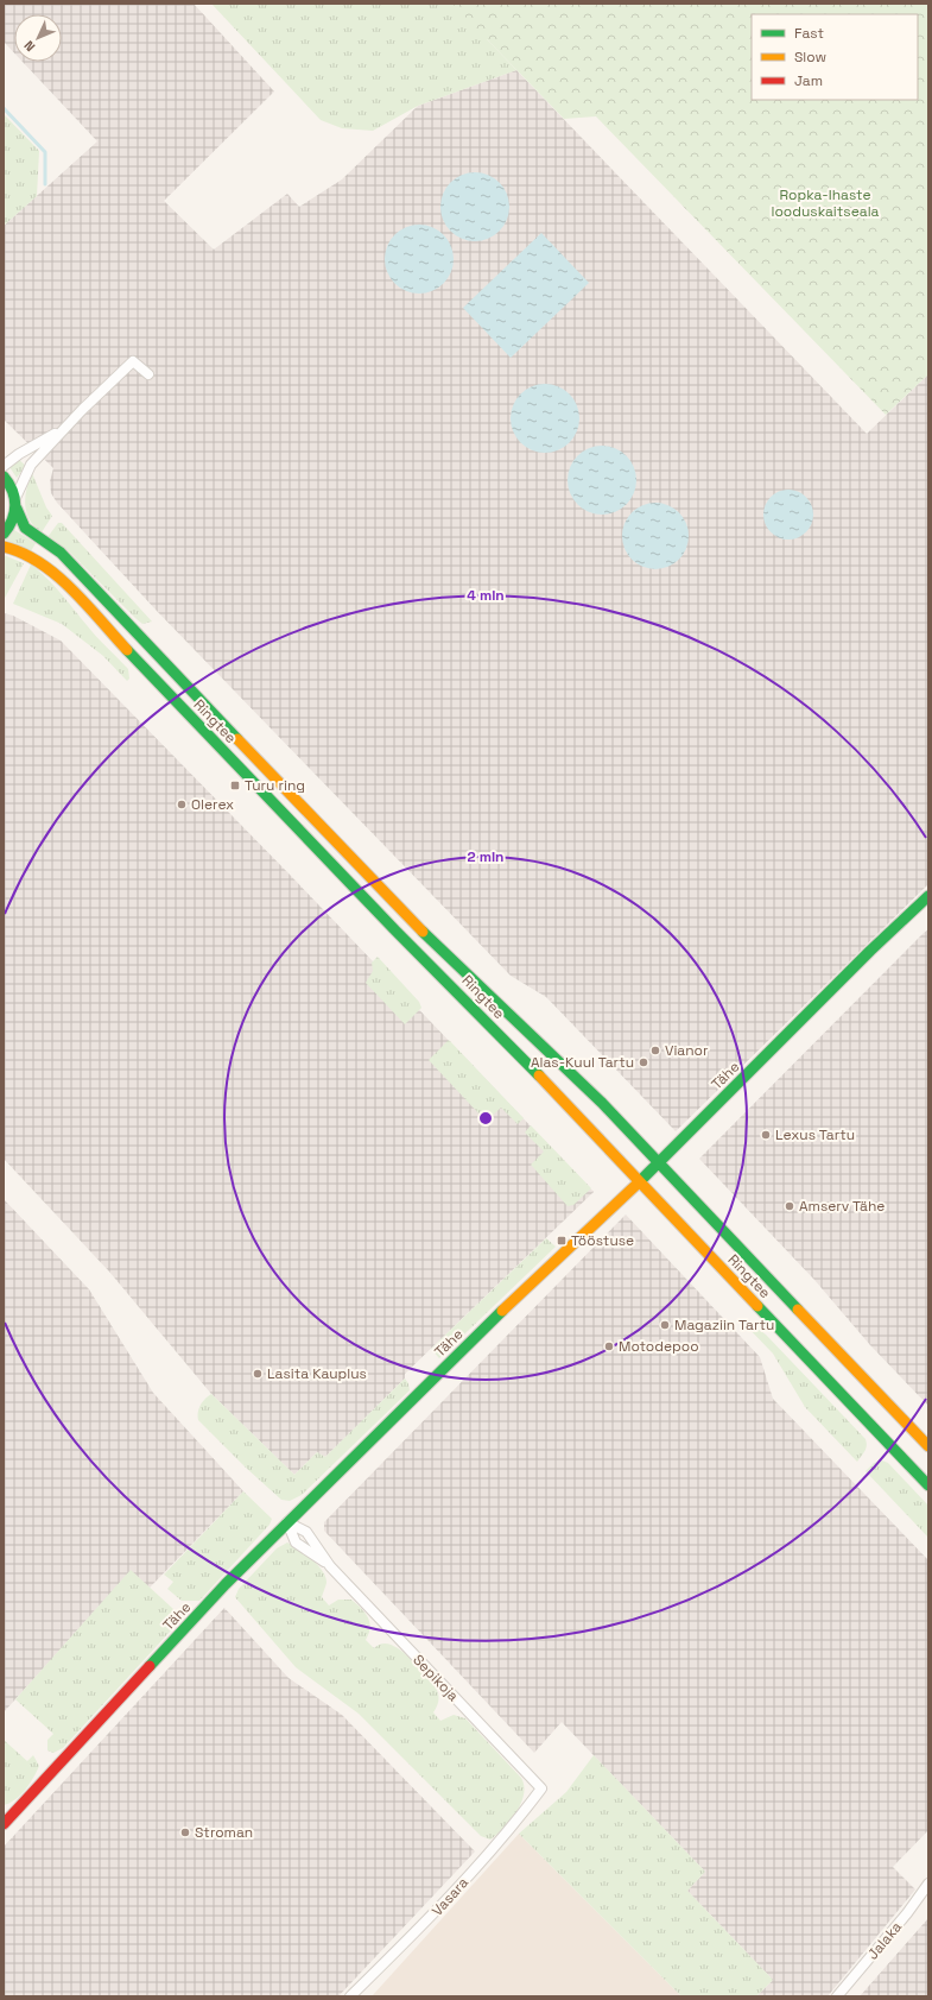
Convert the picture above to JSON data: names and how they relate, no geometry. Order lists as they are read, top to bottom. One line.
{"streets":{"main road":["Ringtee","Tähe"],"street":["Sepikoja","Vasara","Jalaka"]},"crossings":[["Ringtee","Tähe"],["Tähe","Sepikoja"],["Sepikoja","Vasara"]],"parks":["Ropka-Ihaste looduskaitseala"],"places":{"transit":["Turu ring","Tööstuse"],"other":["Olerex","Vianor","Alas-Kuul Tartu","Lexus Tartu","Amserv Tähe","Magaziin Tartu","Motodepoo","Lasita Kauplus","Stroman"]},"legend":["Fast","Slow","Jam"],"north":"bottom left","rings":["4 min","2 min"]}
